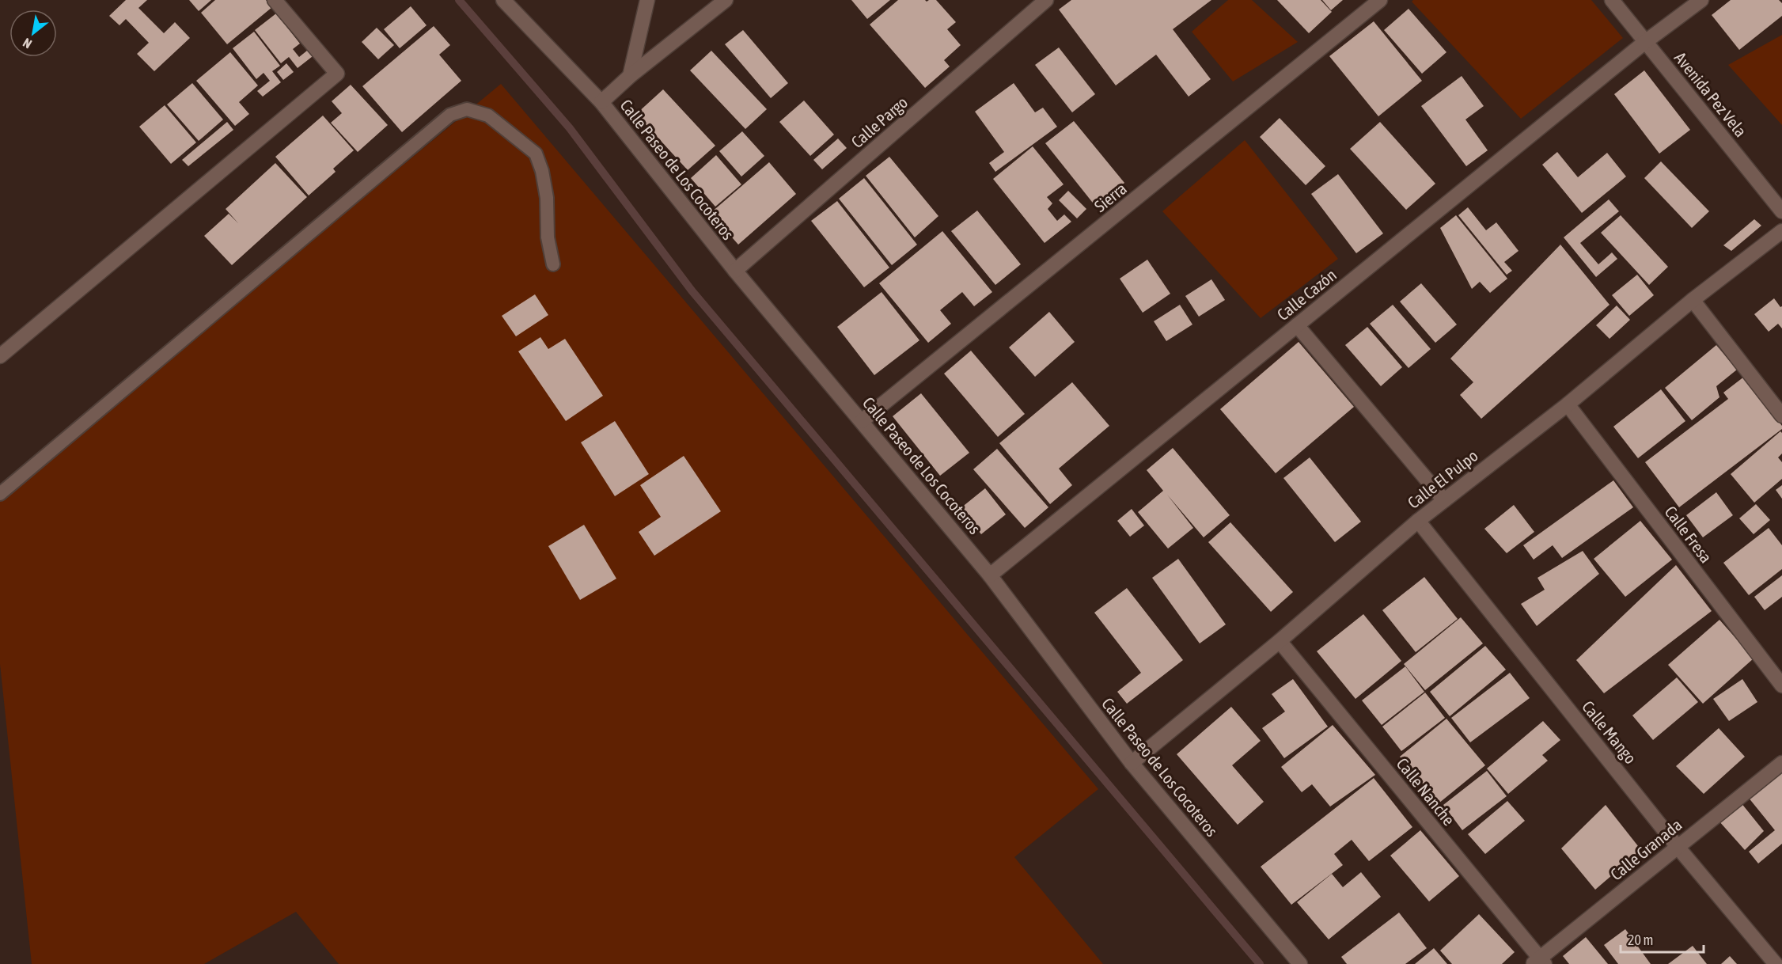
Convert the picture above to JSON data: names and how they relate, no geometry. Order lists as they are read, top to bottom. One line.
{"streets":{"street":["Avenida Pez Vela","Calle Pargo","Calle Paseo de Los Cocoteros","Sierra","Calle Cazón","Calle El Pulpo","Calle Fresa","Calle Mango","Calle Nanche","Calle Granada"]},"crossings":[["Avenida Pez Vela","Calle Cazón"],["Calle Pargo","Calle Paseo de Los Cocoteros"],["Calle Paseo de Los Cocoteros","Sierra"],["Calle Paseo de Los Cocoteros","Calle Cazón"],["Calle Paseo de Los Cocoteros","Calle El Pulpo"],["Calle El Pulpo","Calle Fresa"],["Calle El Pulpo","Calle Mango"],["Calle El Pulpo","Calle Nanche"],["Calle Mango","Calle Granada"],["Calle Nanche","Calle Granada"]],"scale_bar":"20 m","north":"bottom left"}
